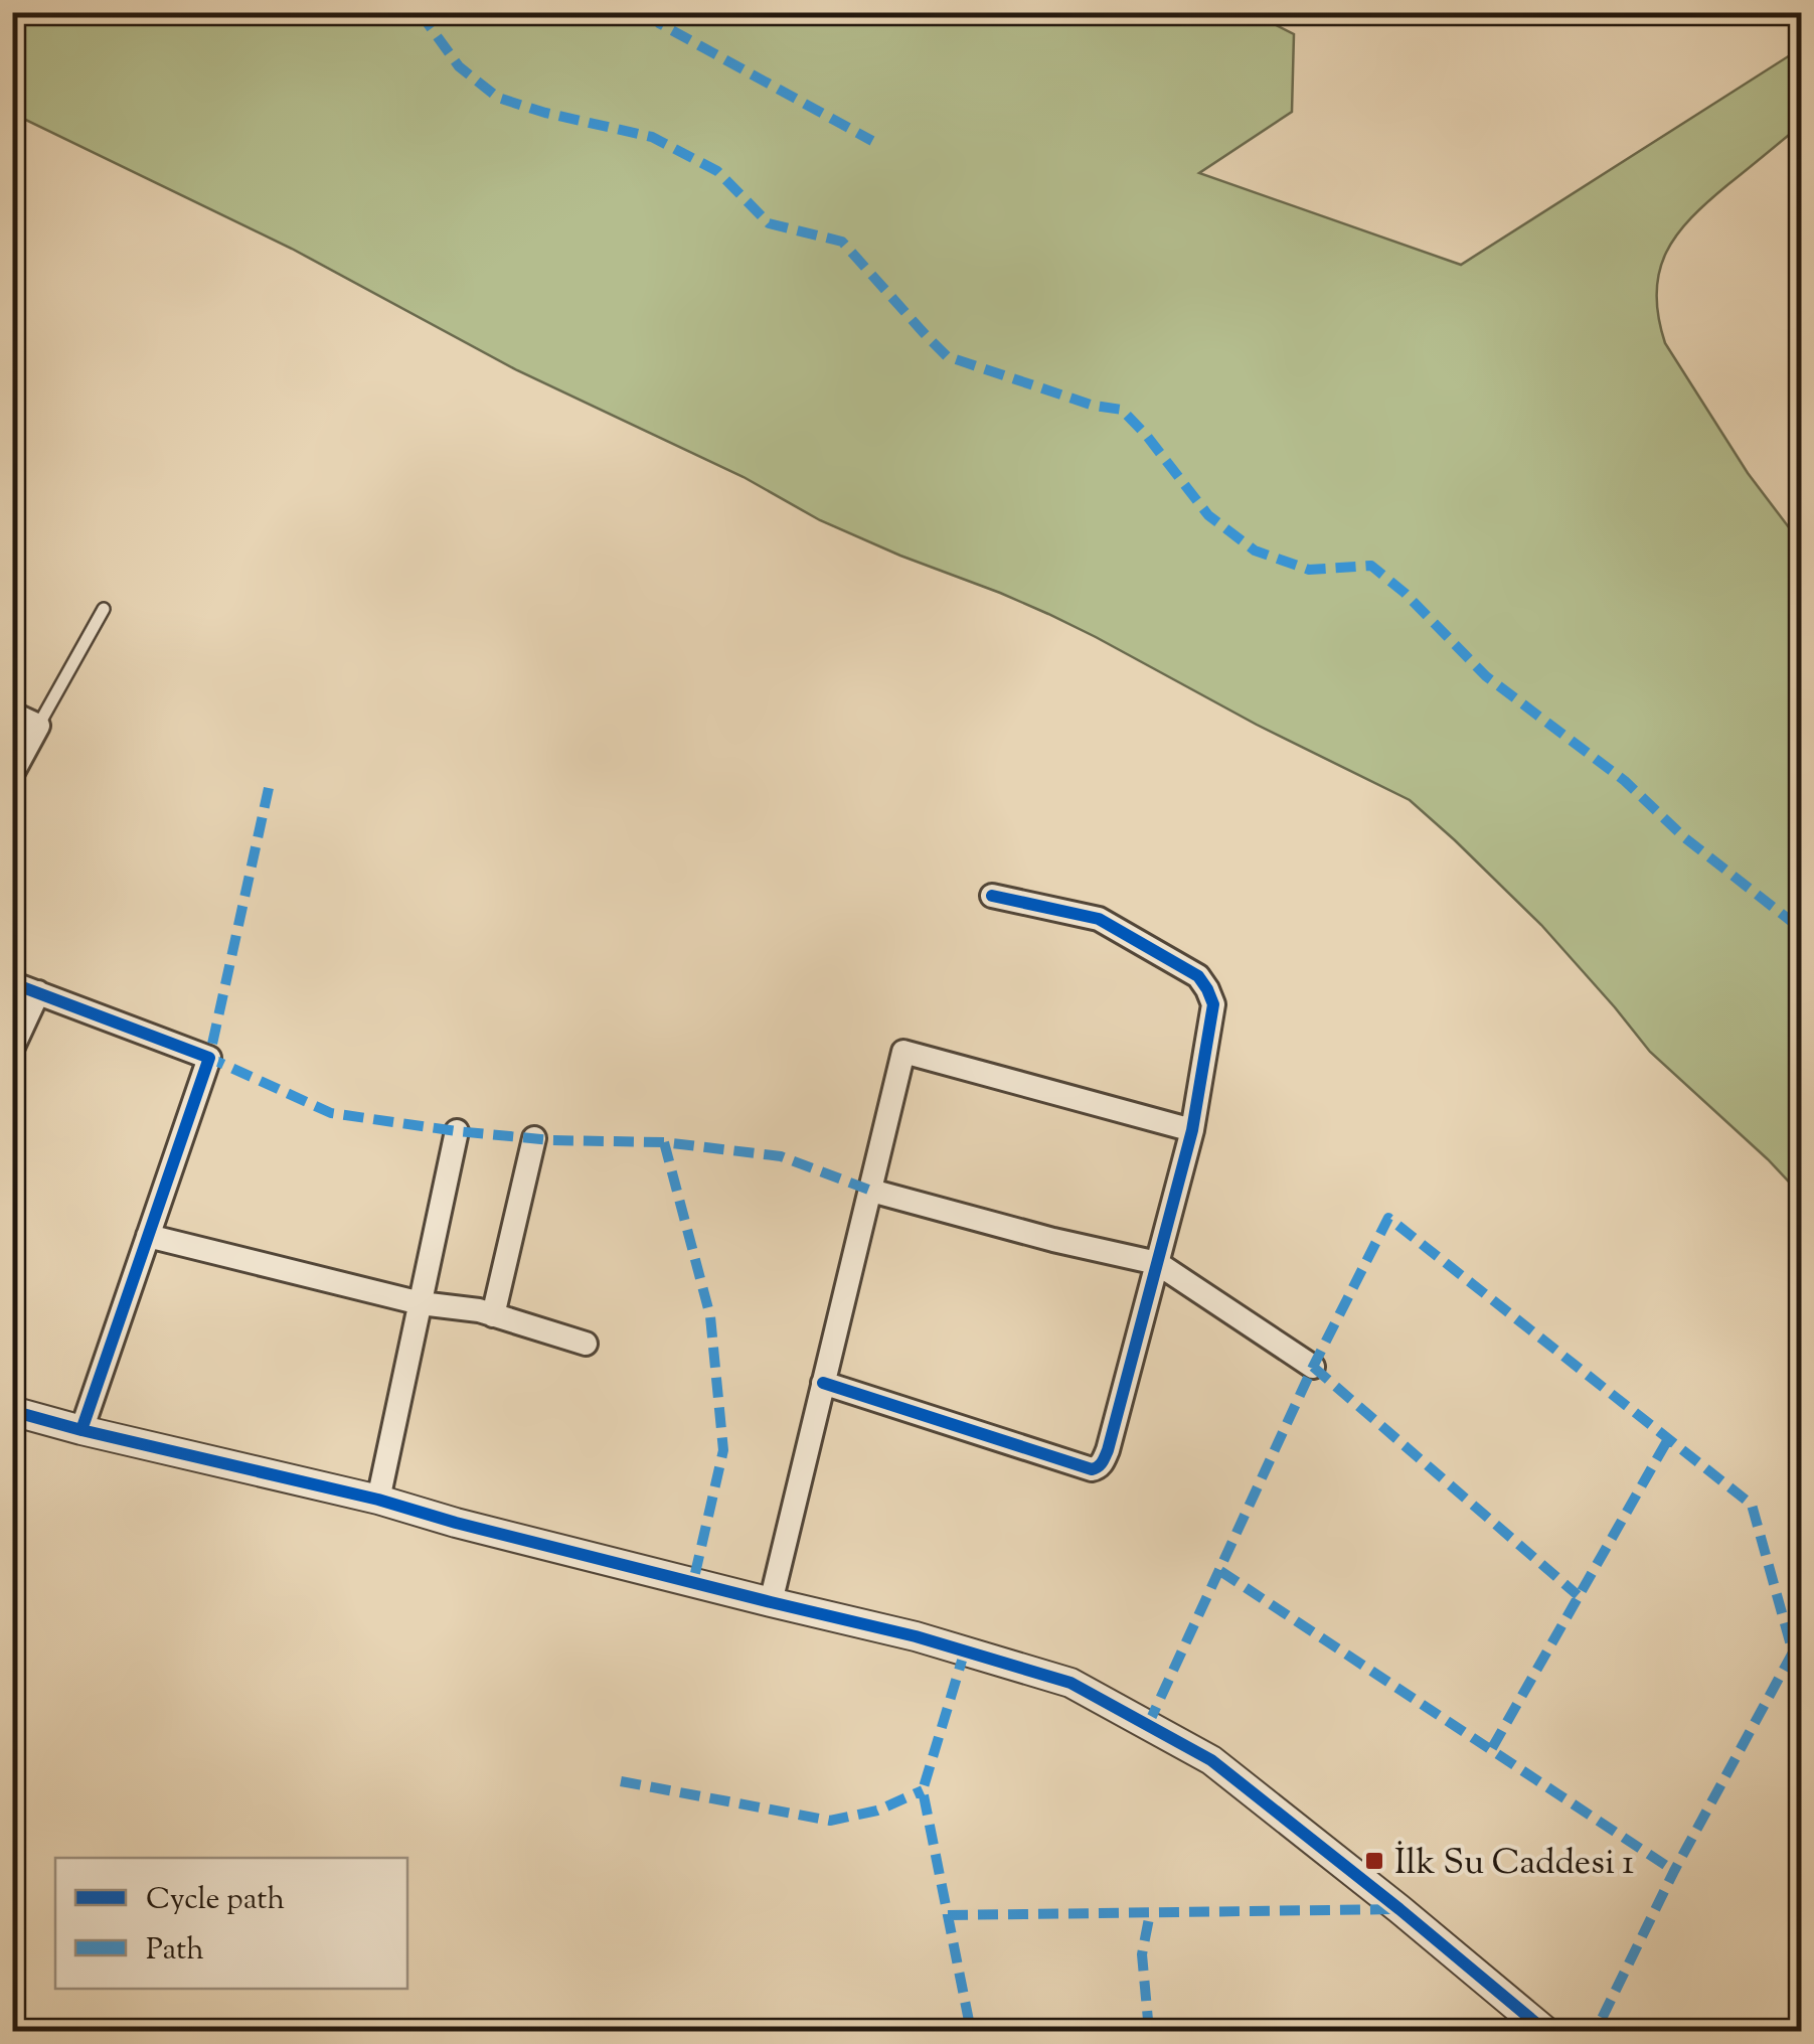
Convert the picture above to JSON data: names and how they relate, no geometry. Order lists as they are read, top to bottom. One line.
{"places":{"transit":["İlk Su Caddesi 1"]},"legend":["Cycle path","Path"]}
